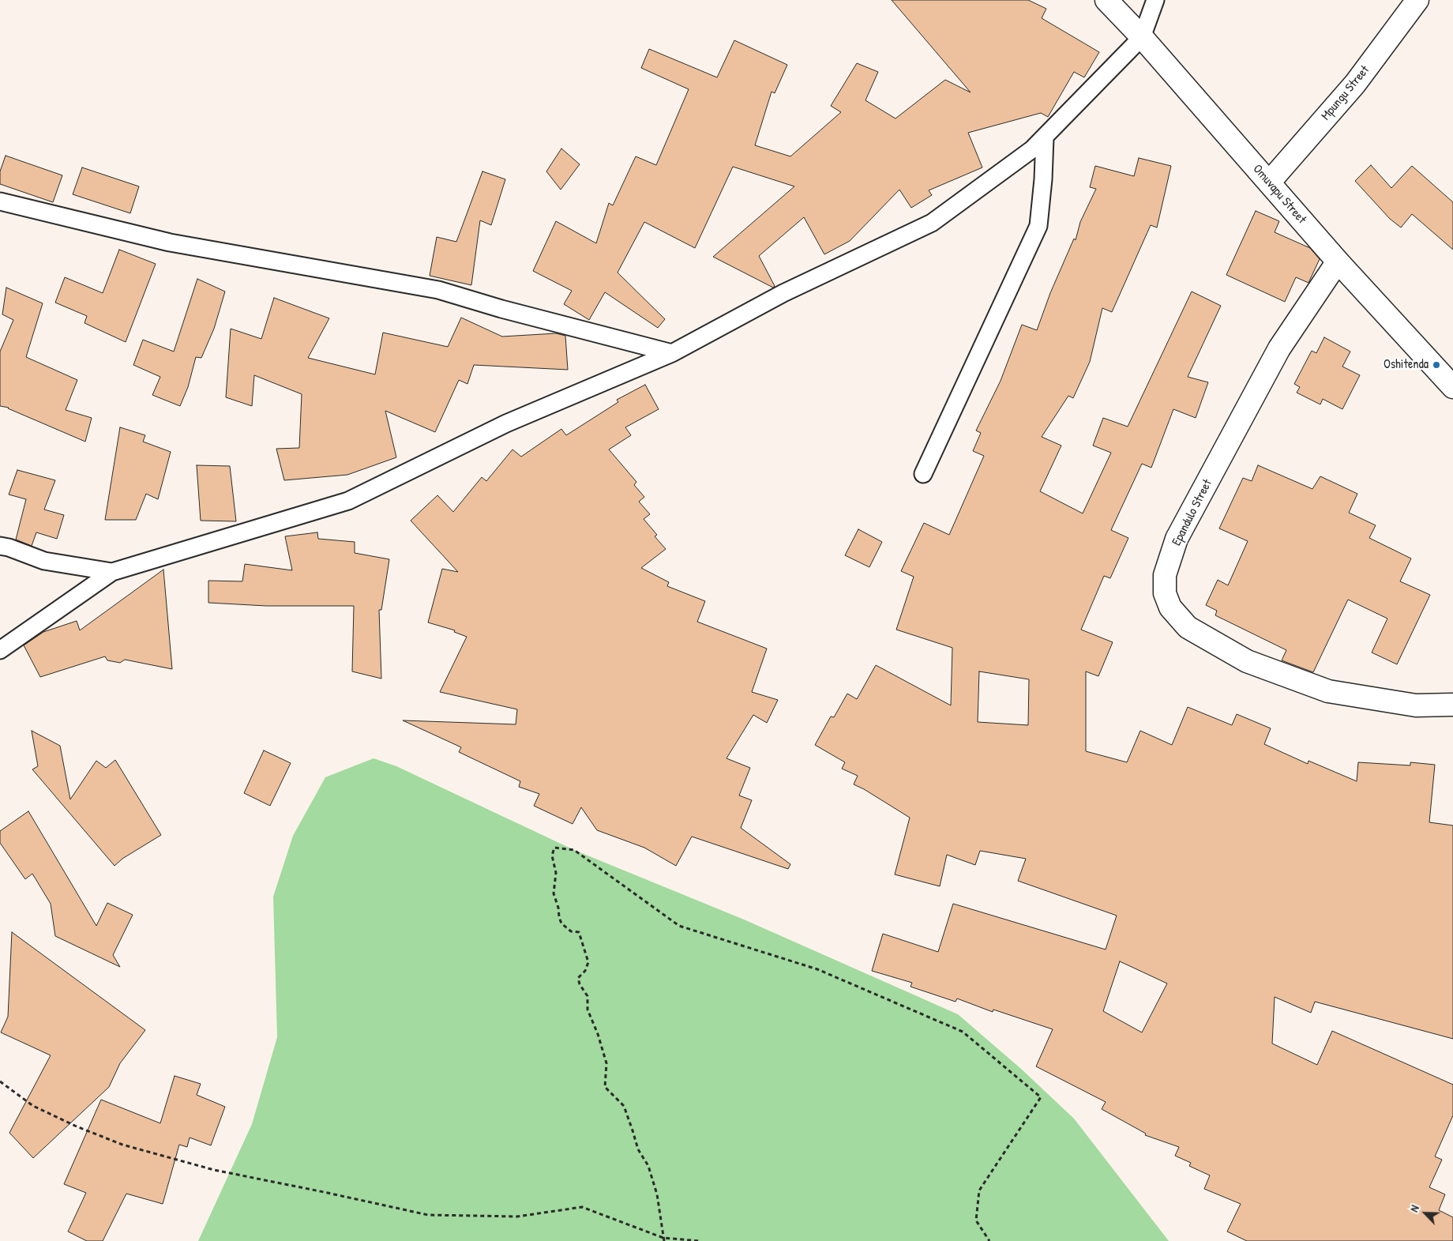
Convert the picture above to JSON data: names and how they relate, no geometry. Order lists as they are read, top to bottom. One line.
{"streets":{"street":["Mpungu Street","Omuvapu Street","Epandulo Street"]},"crossings":[["Mpungu Street","Omuvapu Street"],["Omuvapu Street","Epandulo Street"]],"places":["Oshitenda"],"north":"top left"}
